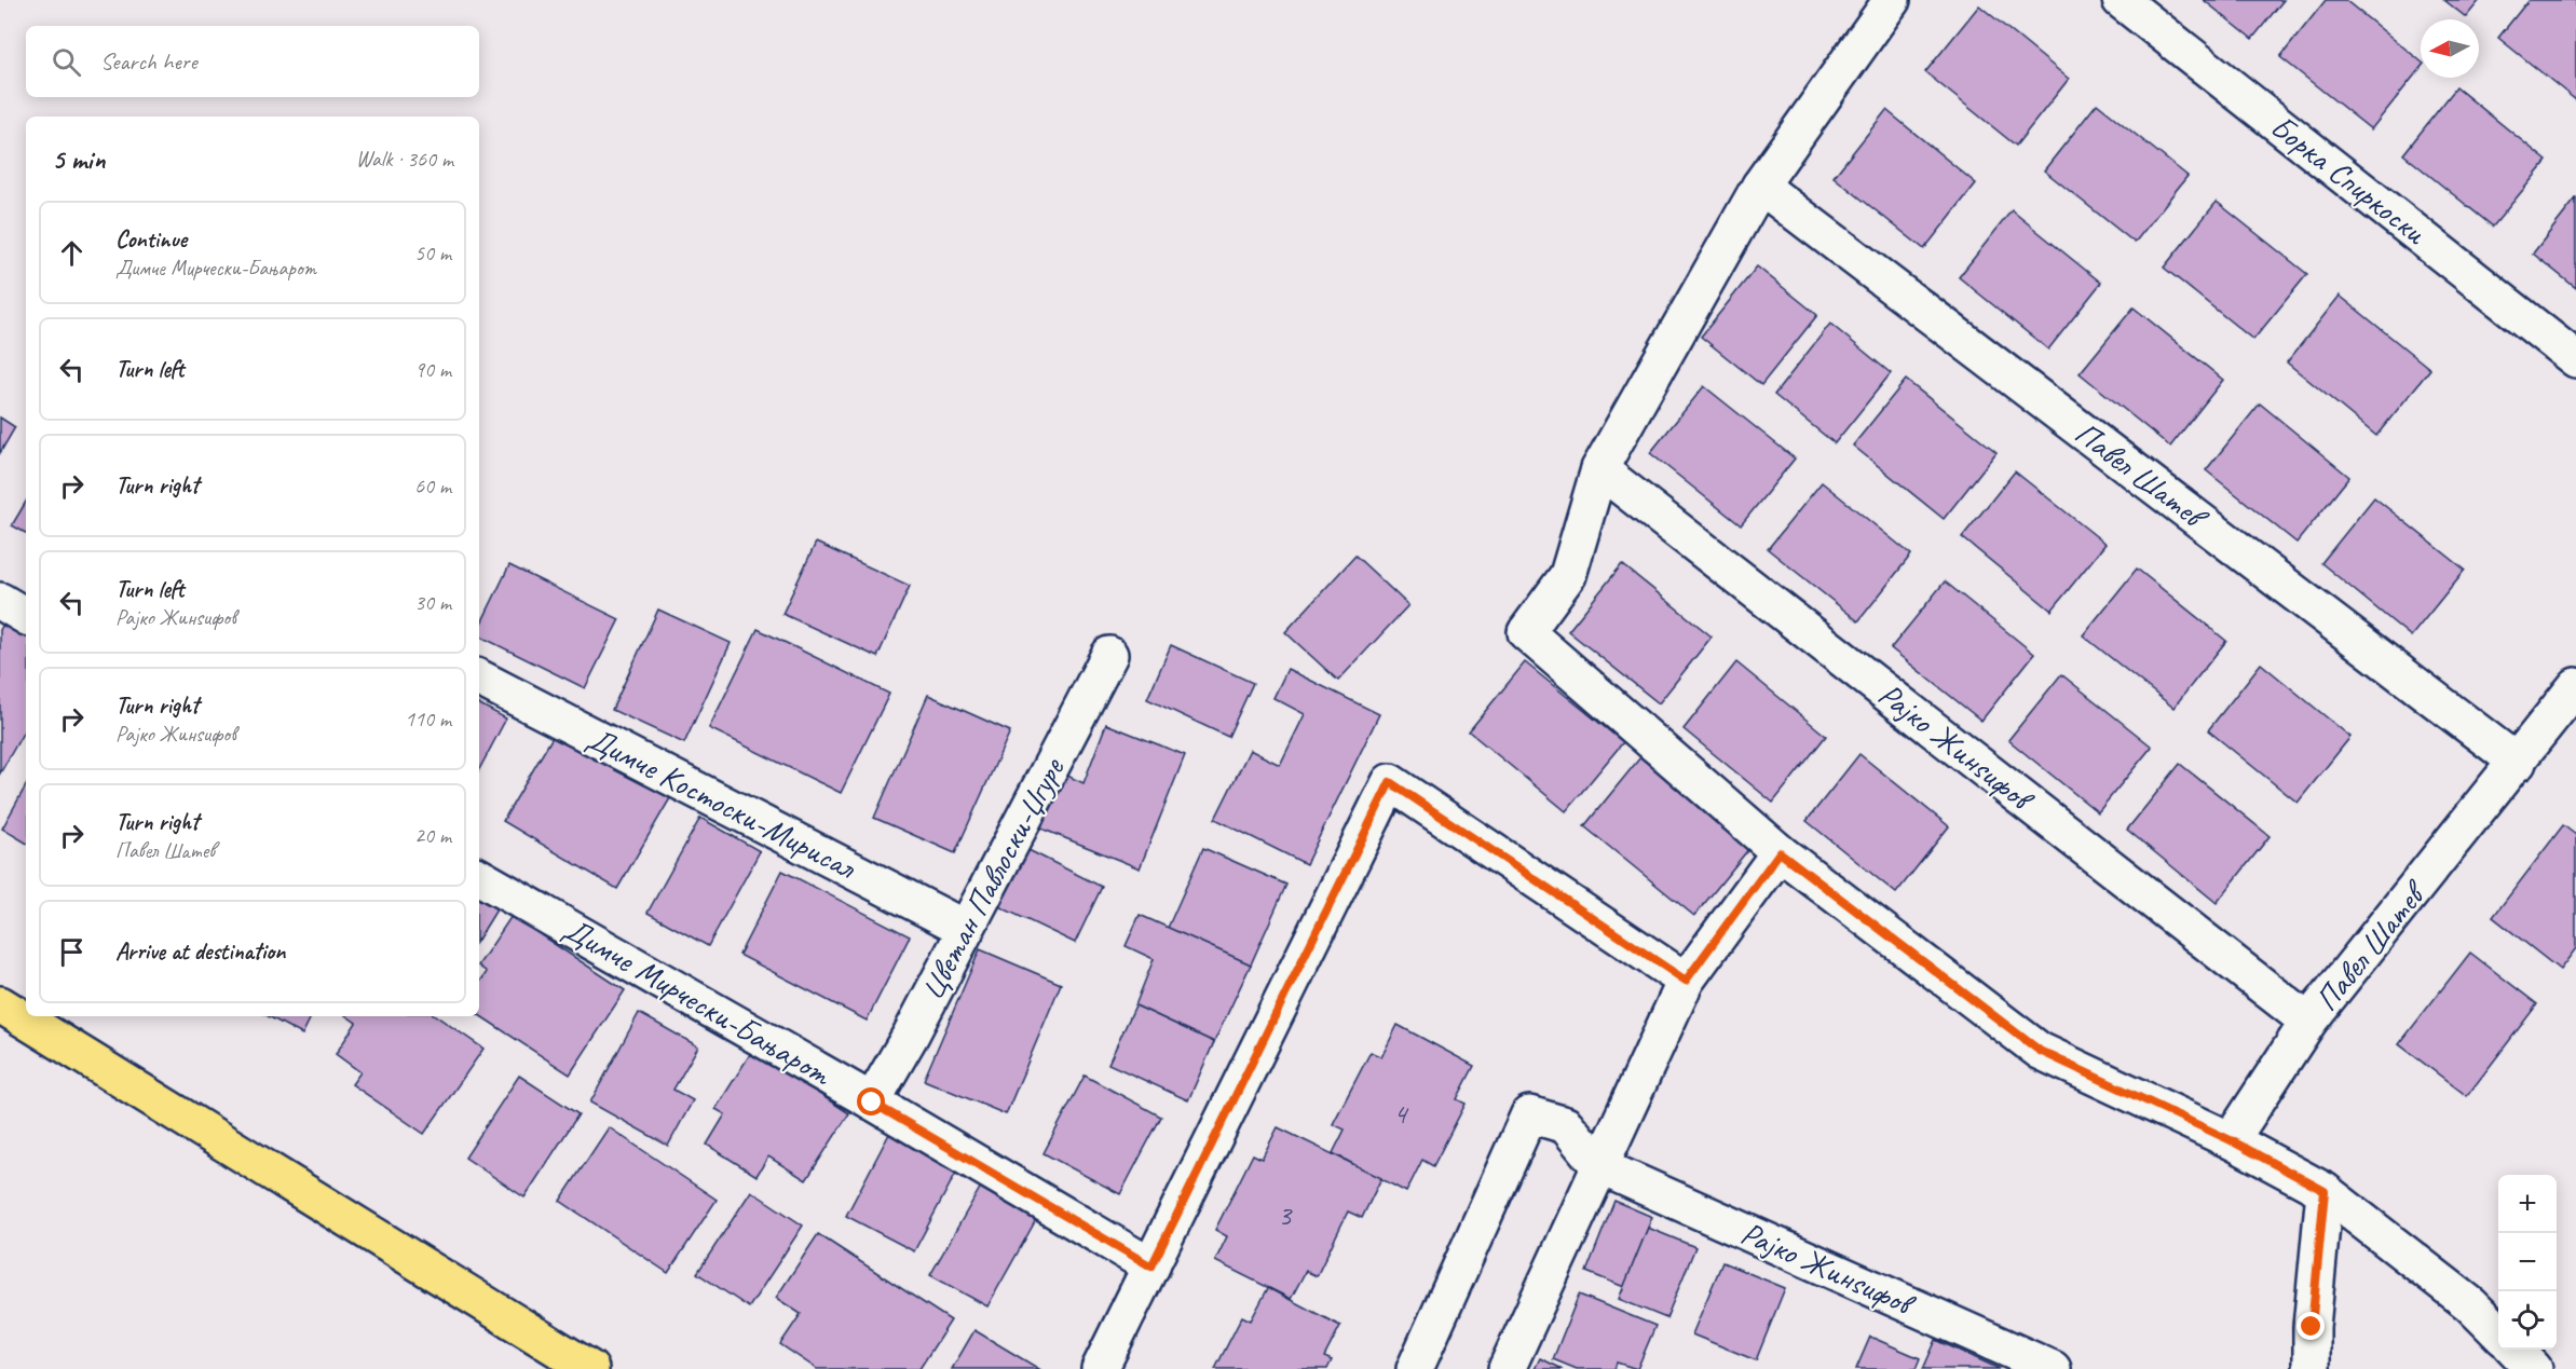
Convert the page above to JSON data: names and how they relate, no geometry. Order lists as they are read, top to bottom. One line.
{"streets":{"street":["Борка Спиркоски","Павел Шатев","Рајко Жинѕифов","Димче Костоски-Мирисал","Цветан Павлоски-Џгуре","Димче Мирчески-Бањарот"]},"crossings":[["Павел Шатев","Рајко Жинѕифов"],["Димче Костоски-Мирисал","Цветан Павлоски-Џгуре"],["Цветан Павлоски-Џгуре","Димче Мирчески-Бањарот"]],"house_numbers":["4","3"],"north":"left","page":{"search":"Search here","heading":["5 min","Walk · 360 m"],"list":[["Continue","Димче Мирчески-Бањарот","50 m"],["Turn left","90 m"],["Turn right","60 m"],["Turn left","Рајко Жинѕифов","30 m"],["Turn right","Рајко Жинѕифов","110 m"],["Turn right","Павел Шатев","20 m"],"Arrive at destination"],"map_buttons":["+","−"]}}
